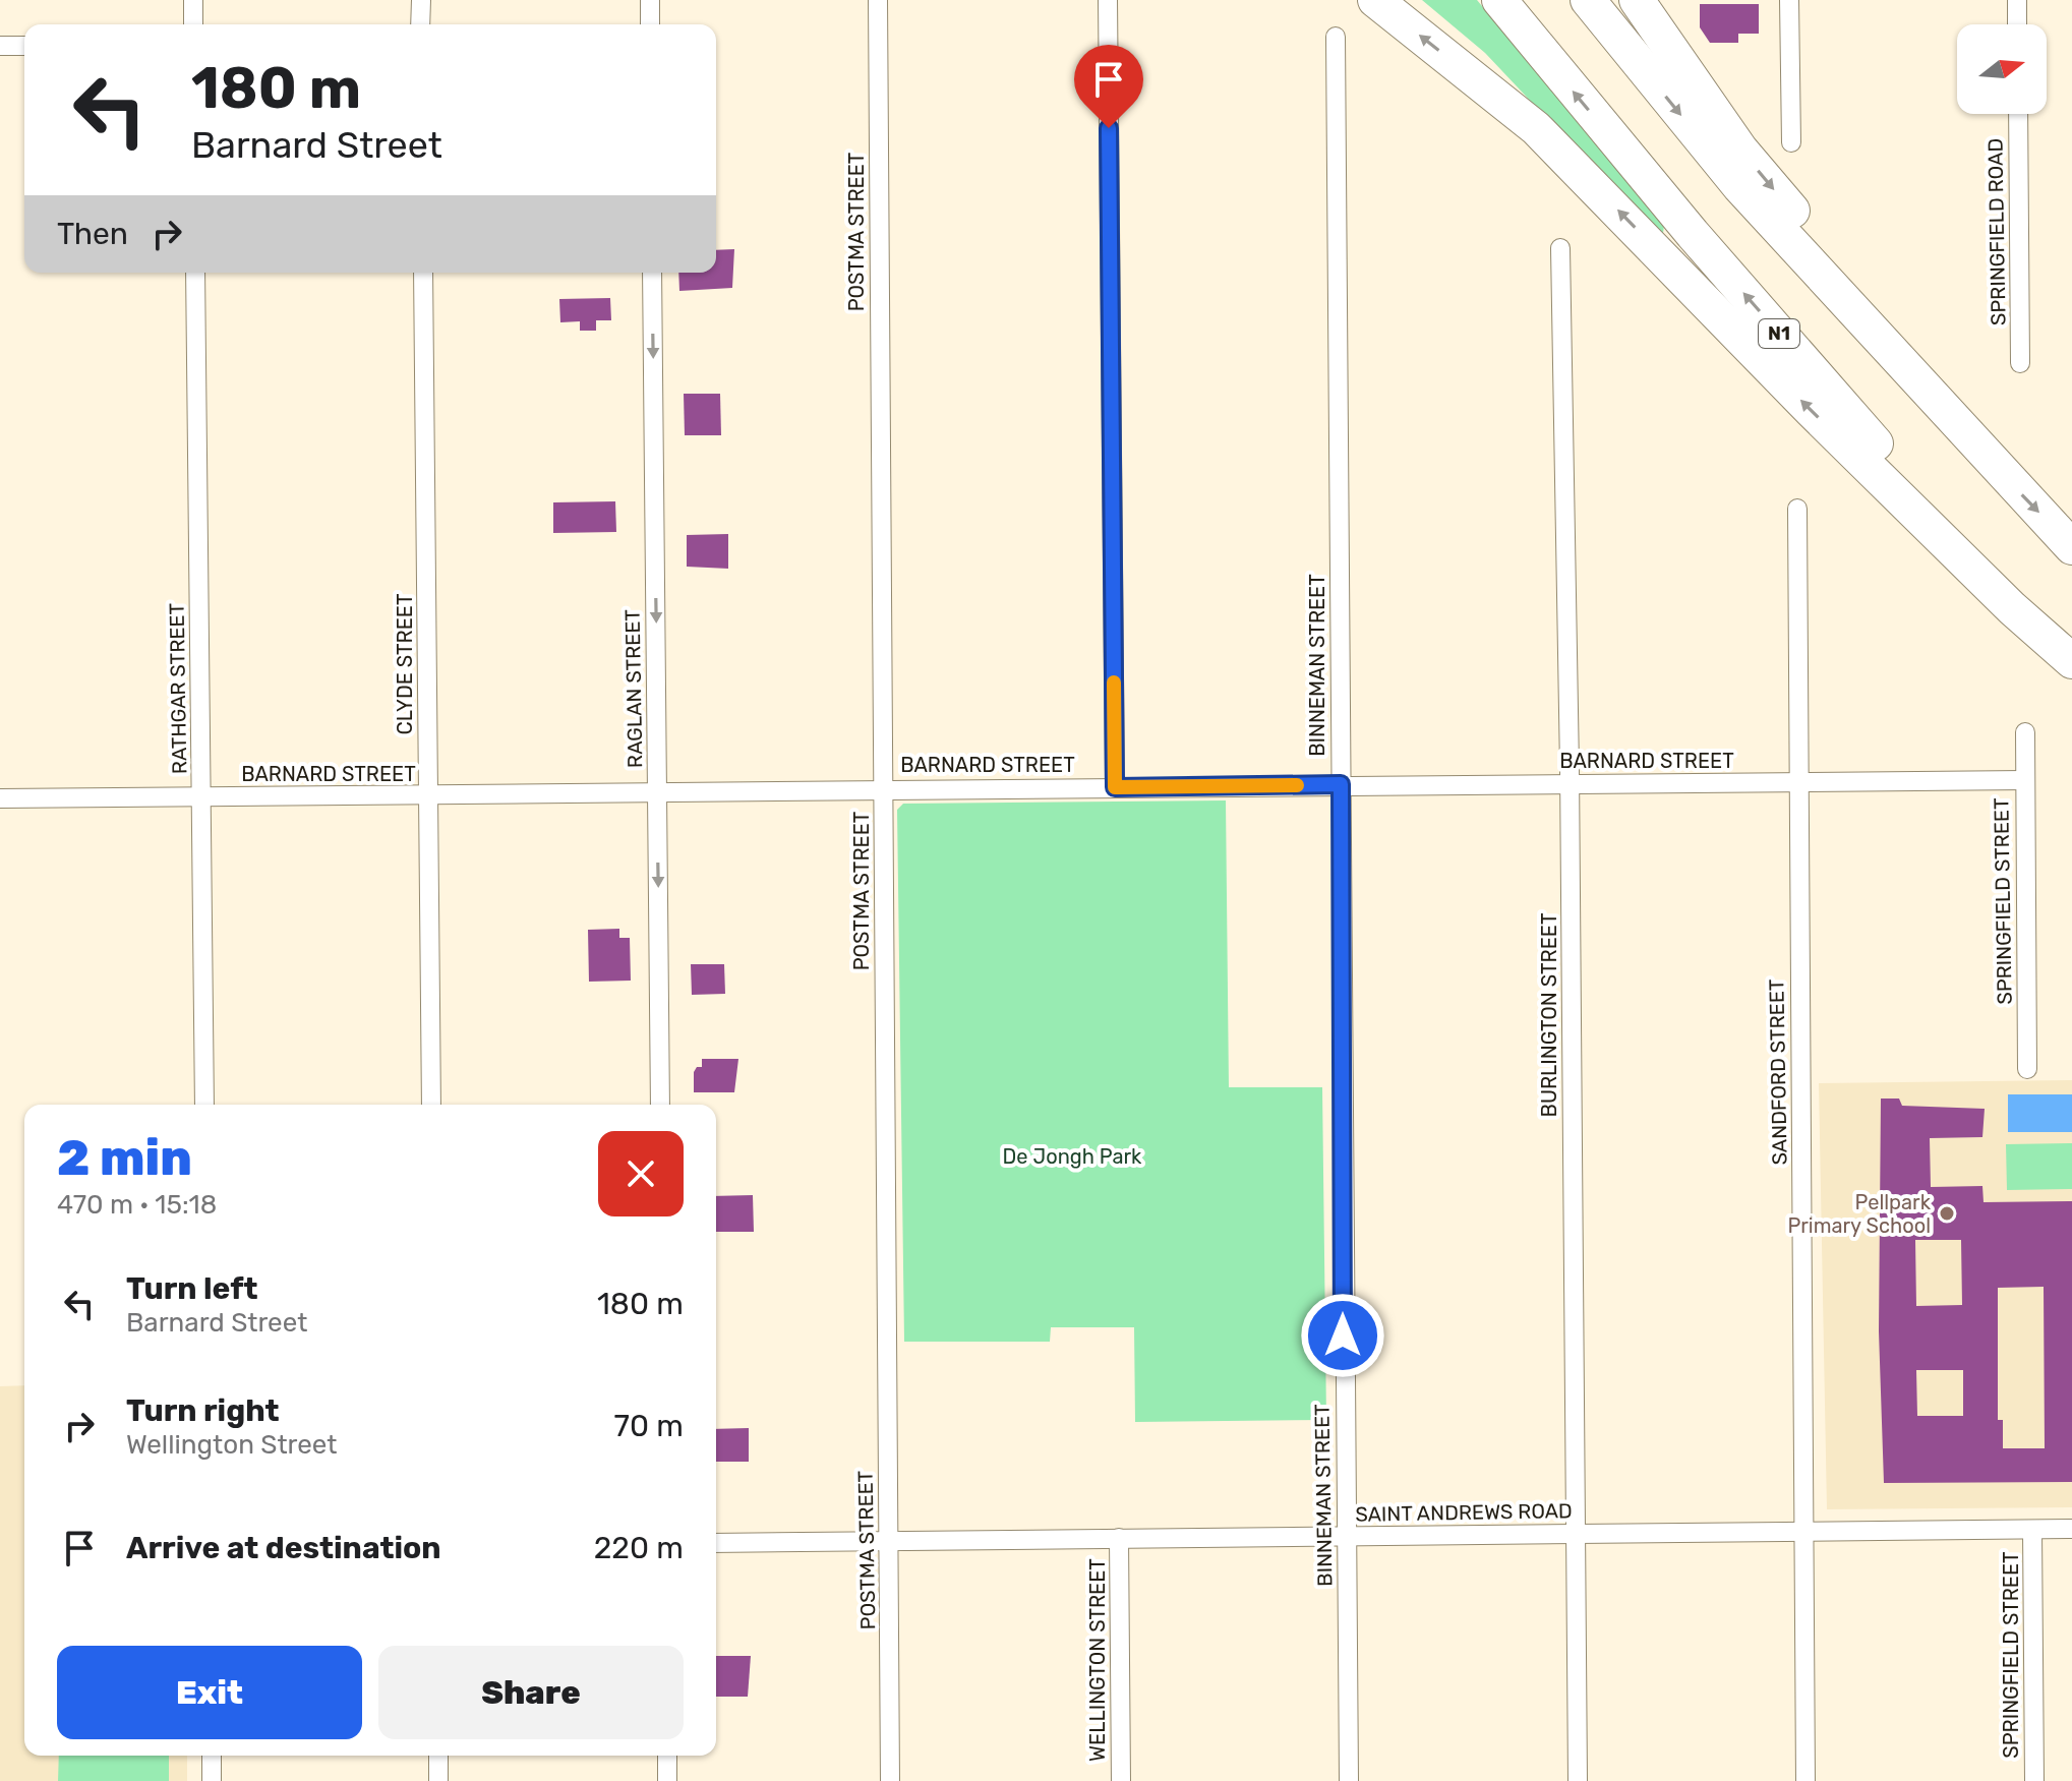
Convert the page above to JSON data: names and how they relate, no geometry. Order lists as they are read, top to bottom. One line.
{"streets":{"highway":["N1"],"street":["POSTMA STREET","SPRINGFIELD ROAD","CLYDE STREET","BINNEMAN STREET","RATHGAR STREET","RAGLAN STREET","BARNARD STREET","SPRINGFIELD STREET","BURLINGTON STREET","SANDFORD STREET","SAINT ANDREWS ROAD","WELLINGTON STREET"]},"crossings":[["POSTMA STREET","BARNARD STREET"],["POSTMA STREET","SAINT ANDREWS ROAD"],["CLYDE STREET","BARNARD STREET"],["BINNEMAN STREET","BARNARD STREET"],["BINNEMAN STREET","SAINT ANDREWS ROAD"],["RATHGAR STREET","BARNARD STREET"],["RAGLAN STREET","BARNARD STREET"],["BARNARD STREET","SPRINGFIELD STREET"],["BARNARD STREET","BURLINGTON STREET"],["BARNARD STREET","SANDFORD STREET"],["SPRINGFIELD STREET","SAINT ANDREWS ROAD"],["BURLINGTON STREET","SAINT ANDREWS ROAD"],["SANDFORD STREET","SAINT ANDREWS ROAD"],["SAINT ANDREWS ROAD","WELLINGTON STREET"]],"one_way":["RAGLAN STREET"],"parks":["De Jongh Park"],"places":["Pellpark Primary School"],"north":"right","page":{"turn":["180 m","Barnard Street"],"then":"Then","heading":["2 min","470 m · 15:18"],"list":[{"name":"Turn left","note":"Barnard Street","value":"180 m"},{"name":"Turn right","note":"Wellington Street","value":"70 m"},{"name":"Arrive at destination","value":"220 m"}],"buttons":["Exit","Share"]}}
